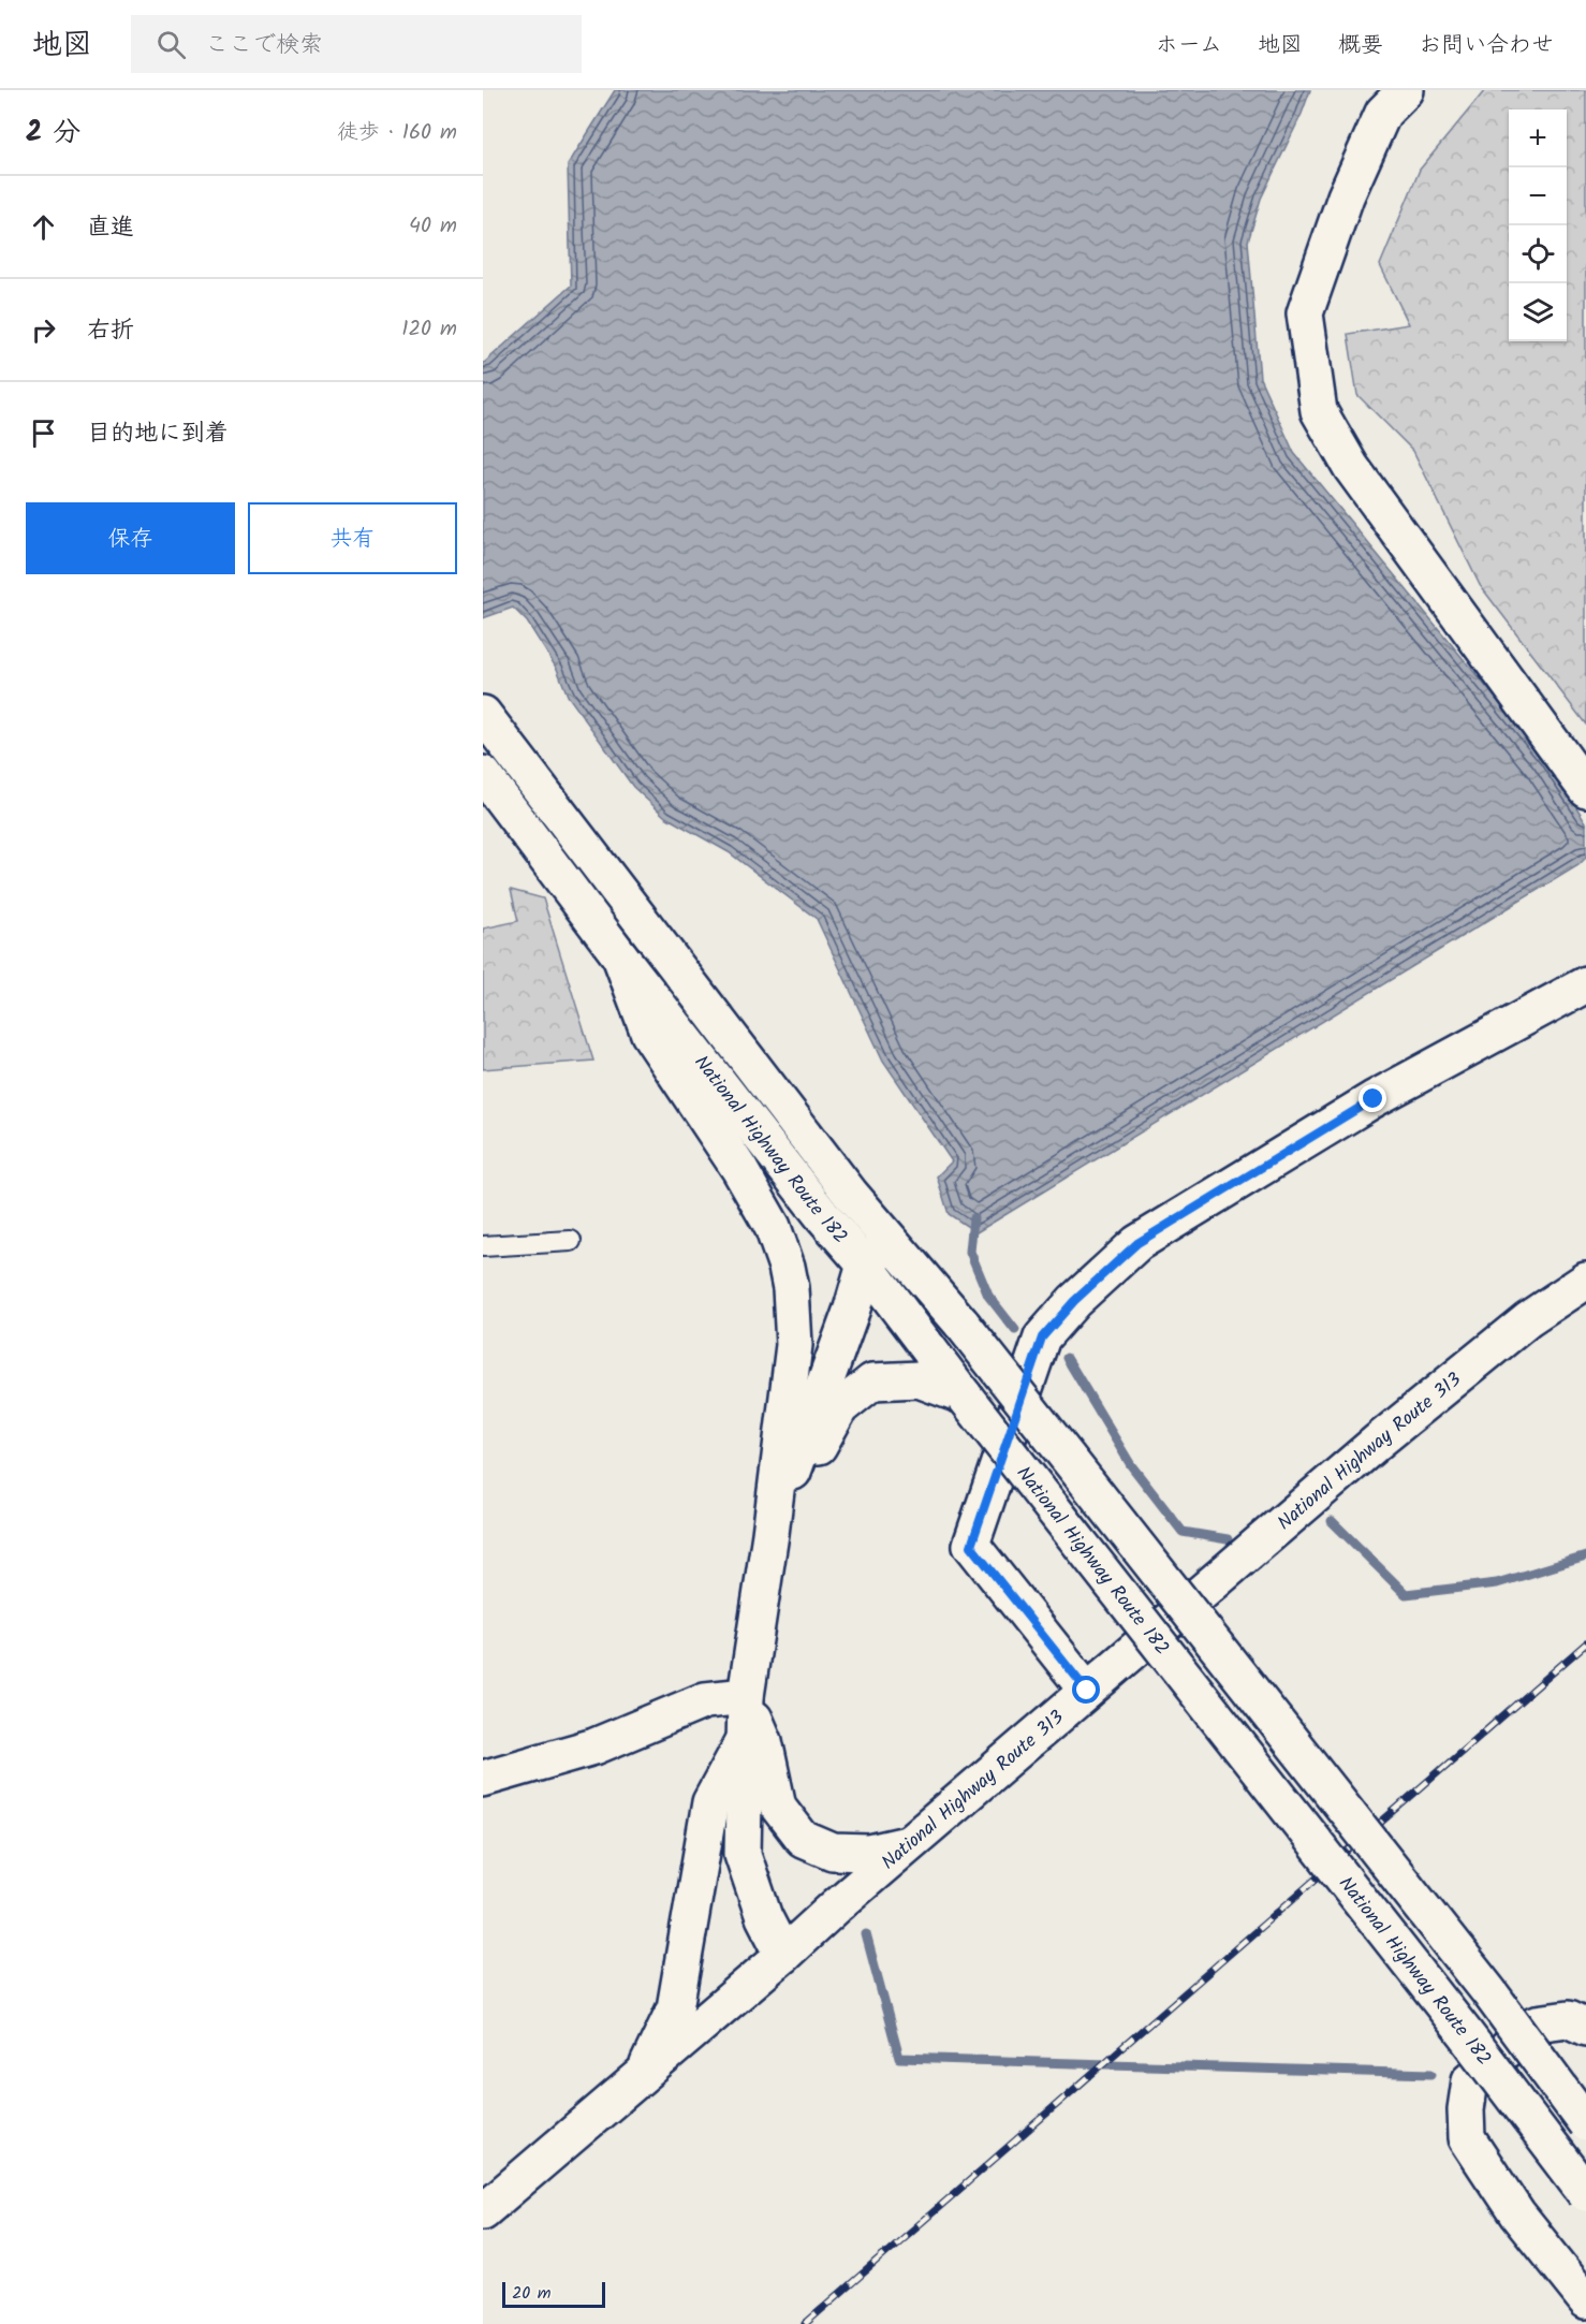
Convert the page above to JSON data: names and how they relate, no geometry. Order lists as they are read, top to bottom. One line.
{"streets":{"main road":["National Highway Route 182","National Highway Route 313"]},"scale_bar":"20 m","page":{"header":"地図","search":"ここで検索","nav":["ホーム","地図","概要","お問い合わせ"],"heading":["2 分","徒歩 · 160 m"],"map_buttons":["+","−"],"list":[["直進","40 m"],["右折","120 m"],"目的地に到着"],"buttons":["保存","共有"],"scale":"20 m"}}
